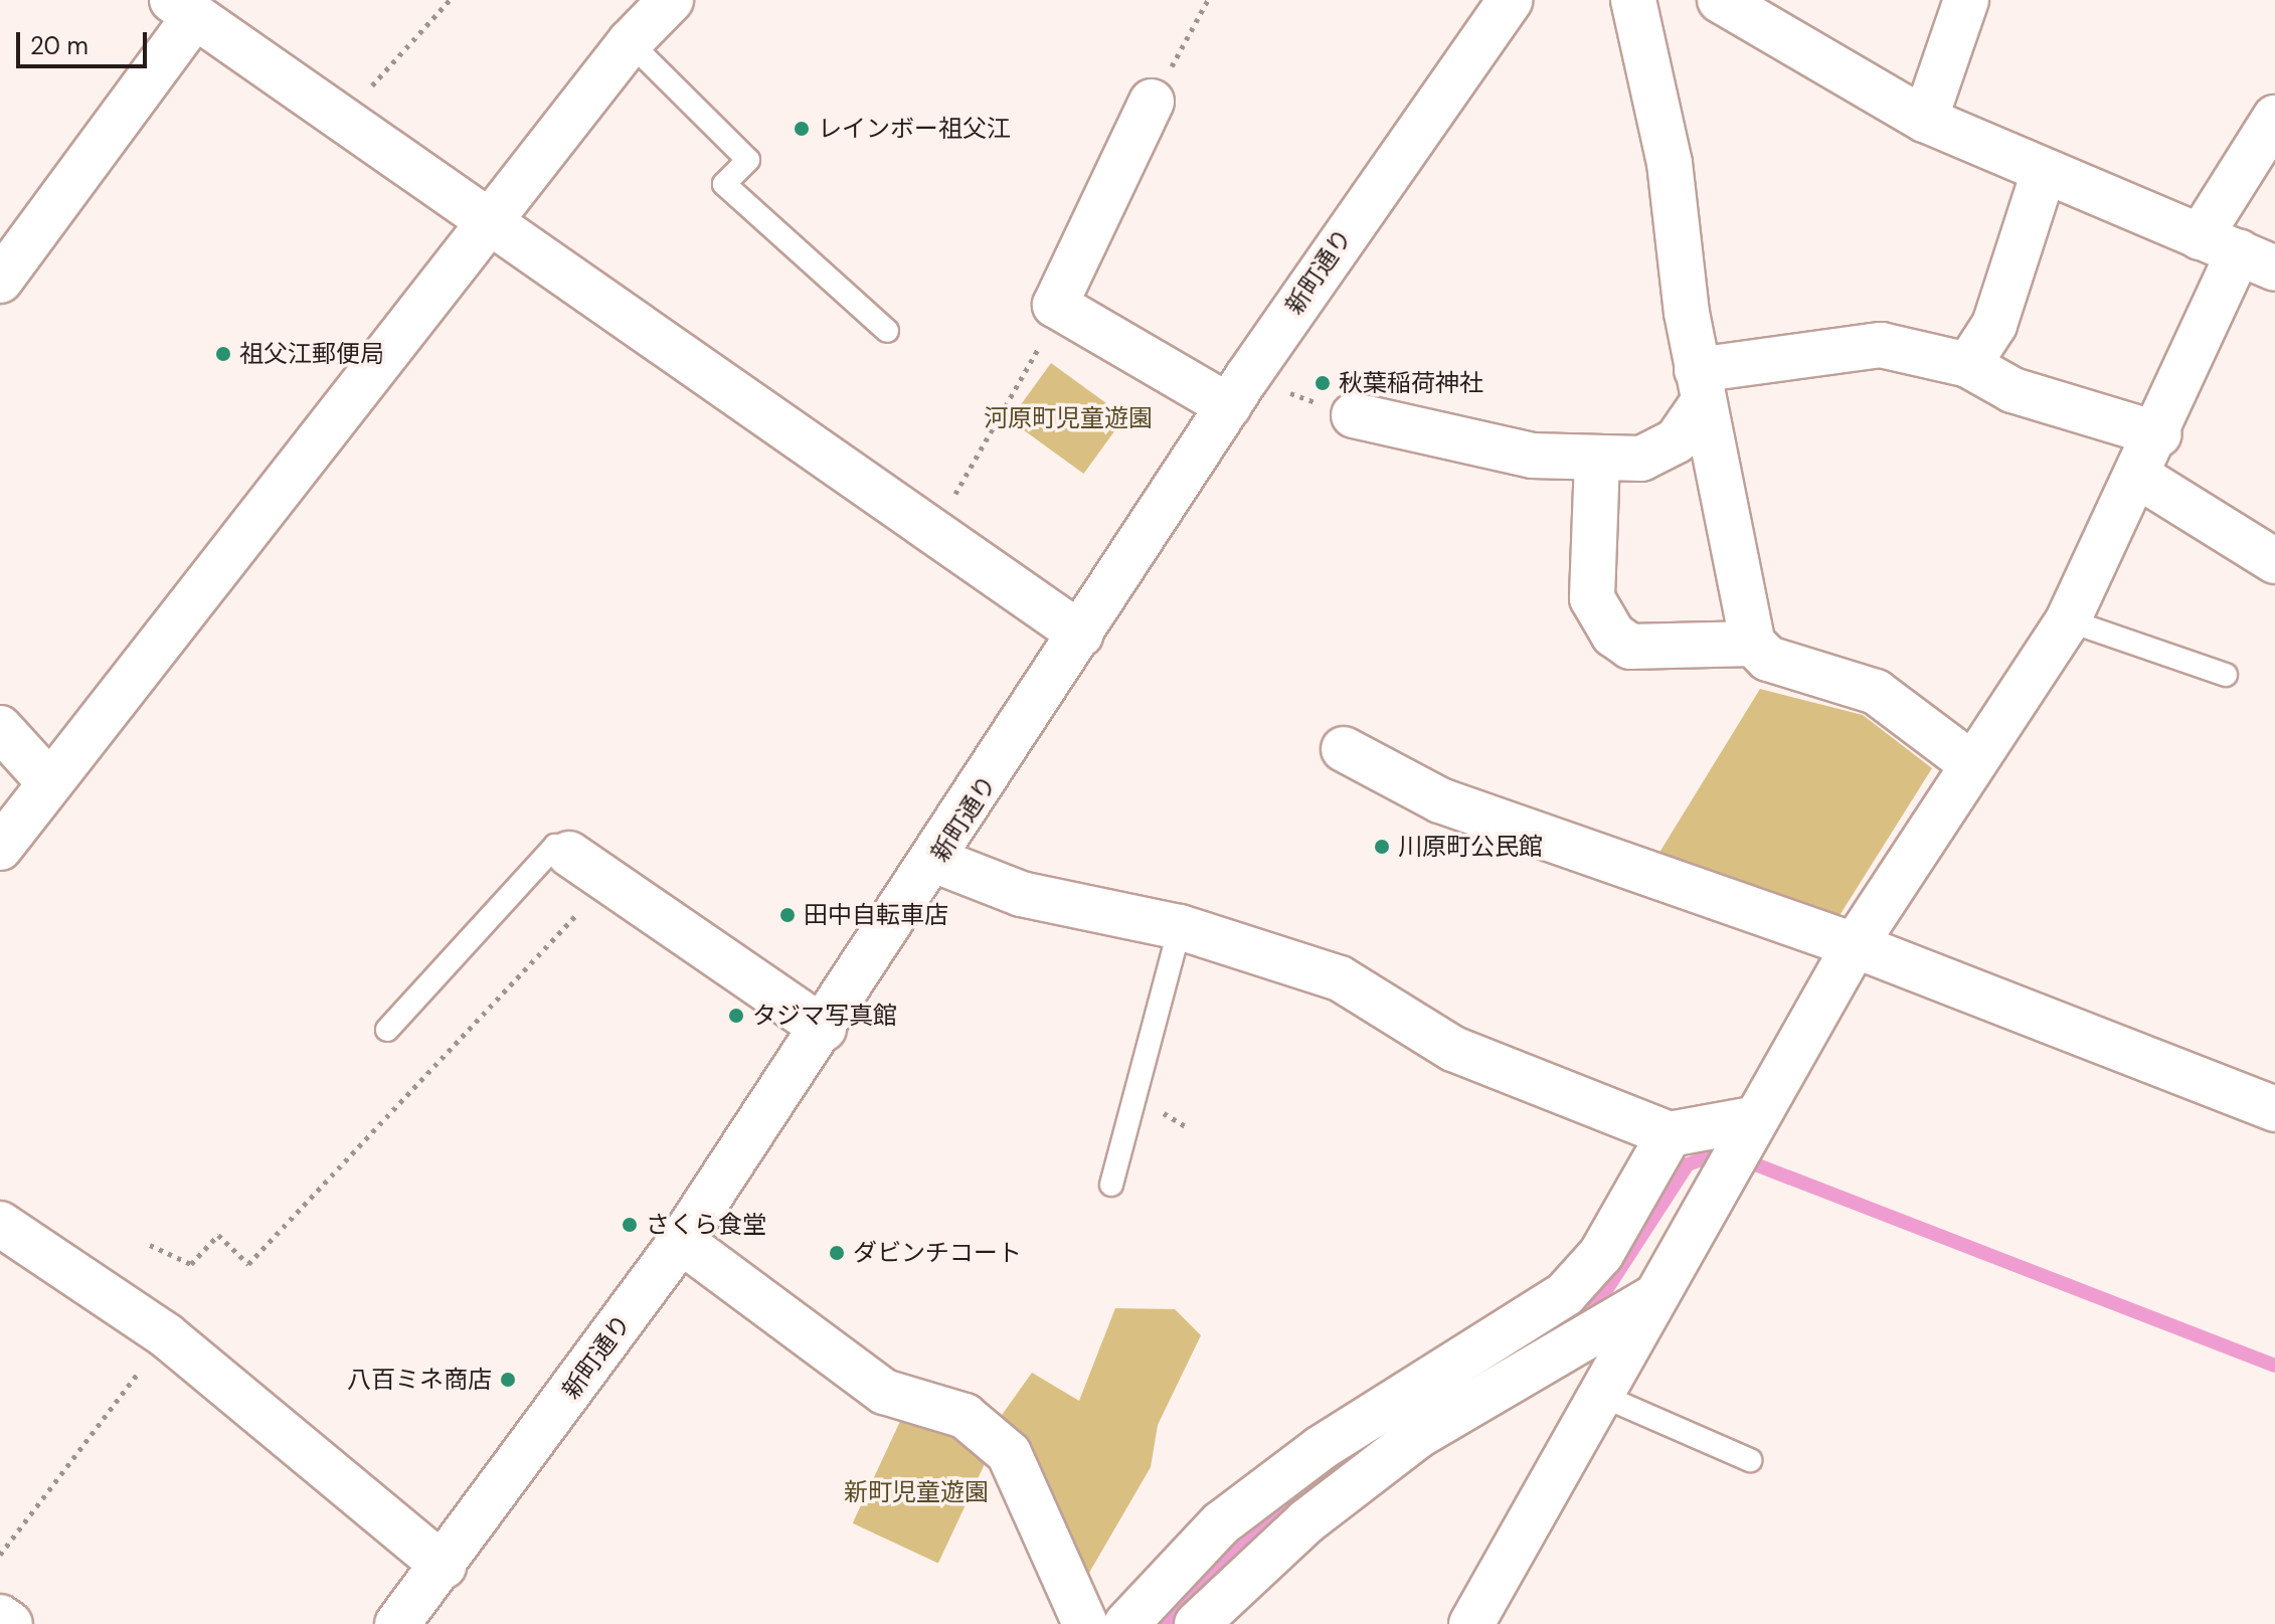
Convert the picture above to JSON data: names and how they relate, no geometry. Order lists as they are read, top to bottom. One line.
{"streets":{"street":["新町通り"]},"parks":["河原町児童遊園","新町児童遊園"],"places":["レインボー祖父江","祖父江郵便局","秋葉稲荷神社","川原町公民館","田中自転車店","タジマ写真館","さくら食堂","ダビンチコート","八百ミネ商店"],"scale_bar":"20 m"}
